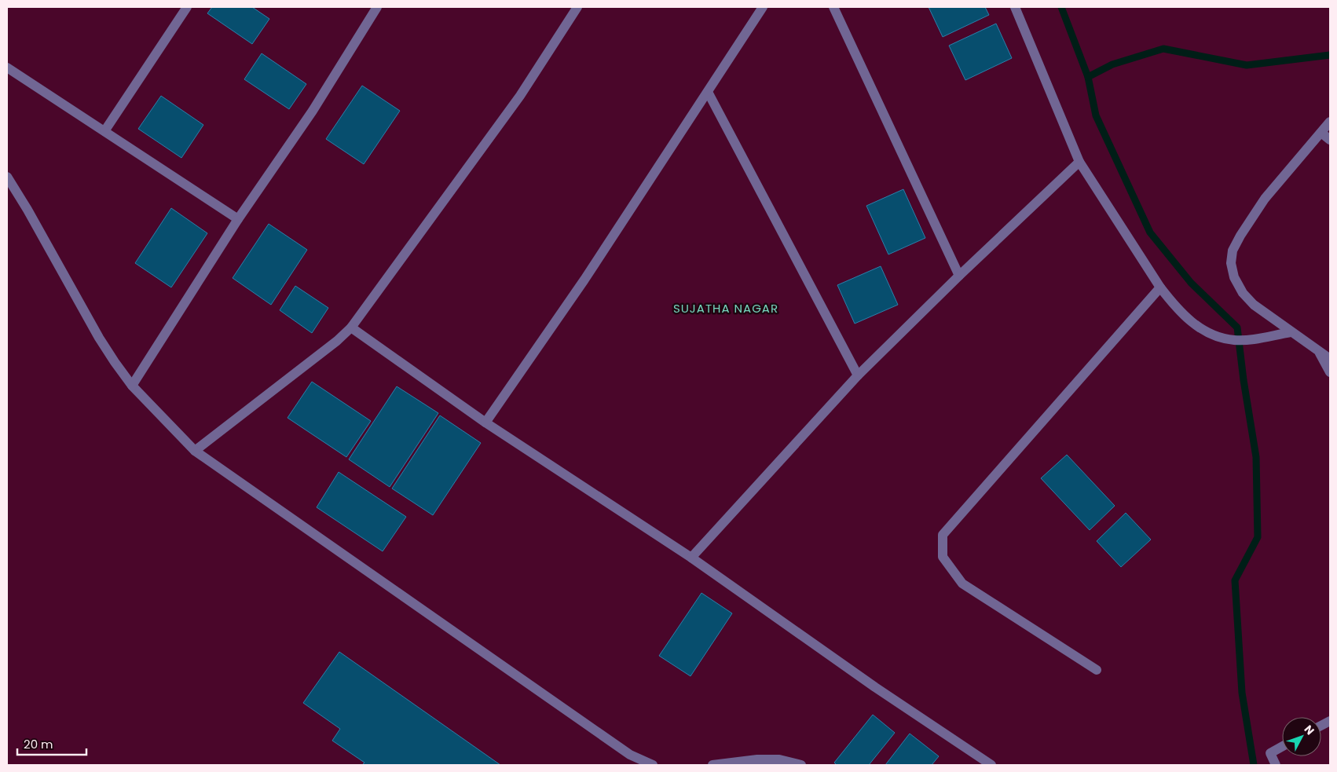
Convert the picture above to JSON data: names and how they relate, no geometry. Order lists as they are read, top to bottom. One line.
{"districts":["SUJATHA NAGAR"],"scale_bar":"20 m","north":"top right"}
